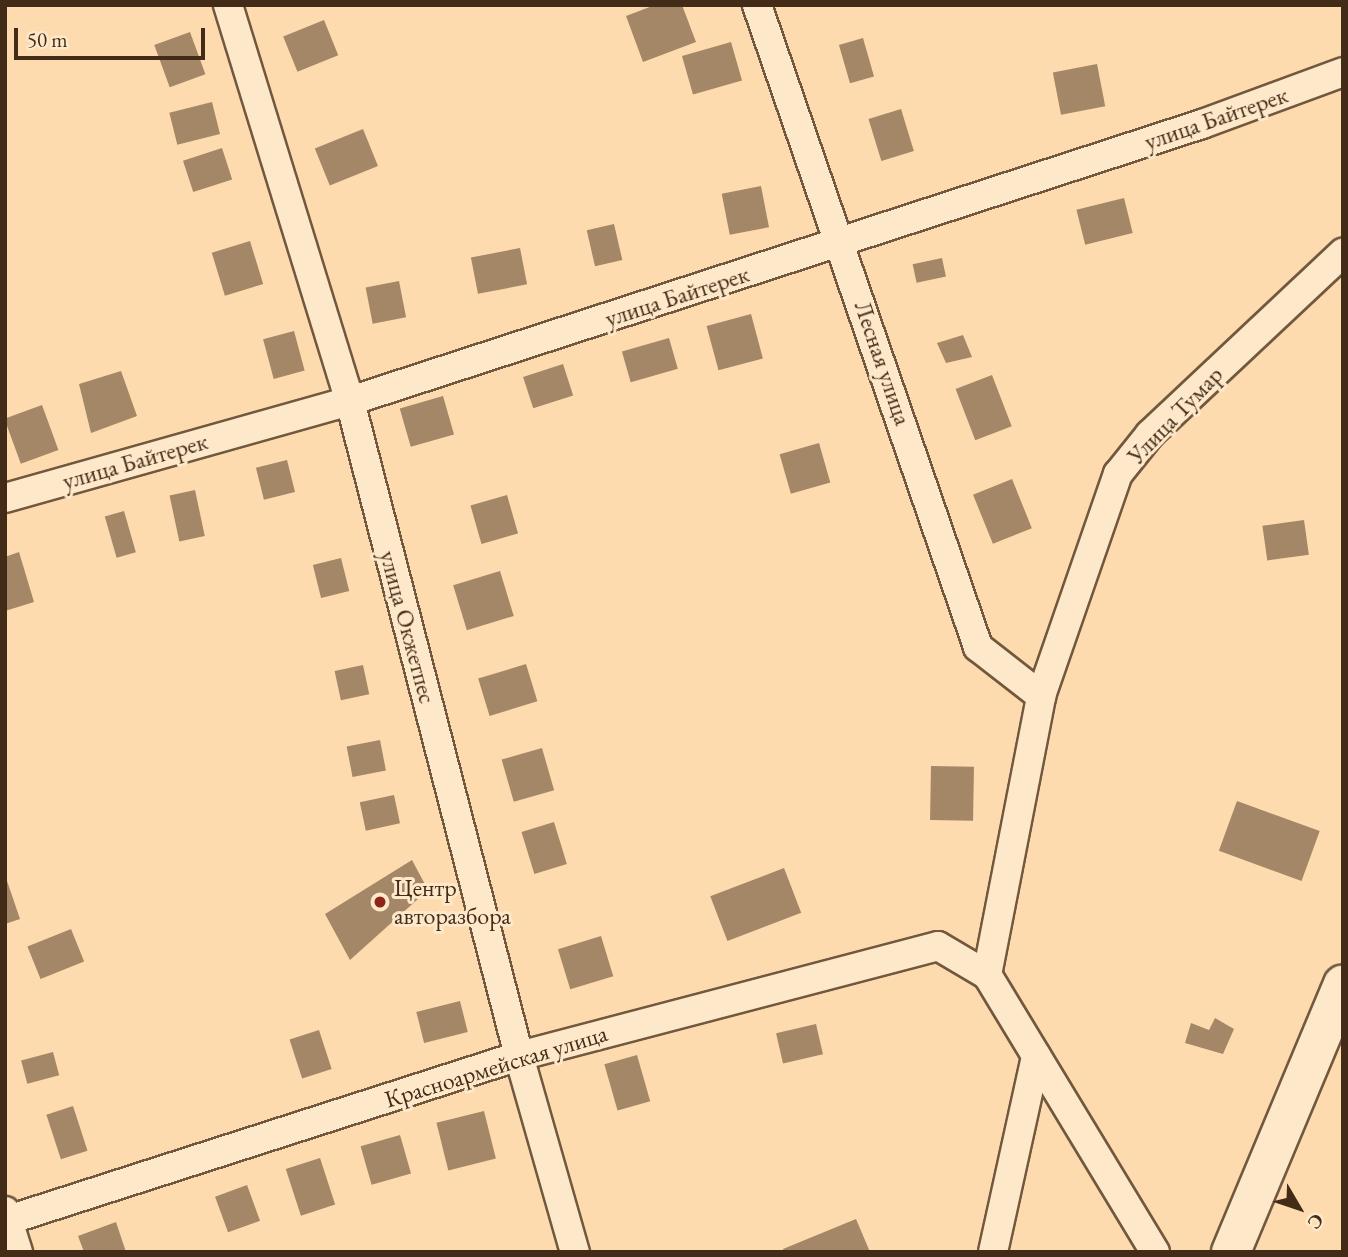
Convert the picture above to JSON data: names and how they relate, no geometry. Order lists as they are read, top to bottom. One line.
{"streets":{"street":["улица Байтерек","Лесная улица","Улица Тумар","улица Окжетпес","Красноармейская улица"]},"crossings":[["улица Байтерек","Лесная улица"],["улица Байтерек","улица Окжетпес"],["Лесная улица","Улица Тумар"],["Улица Тумар","Красноармейская улица"],["улица Окжетпес","Красноармейская улица"]],"places":["Центр авторазбора"],"scale_bar":"50 m","north":"bottom right"}
